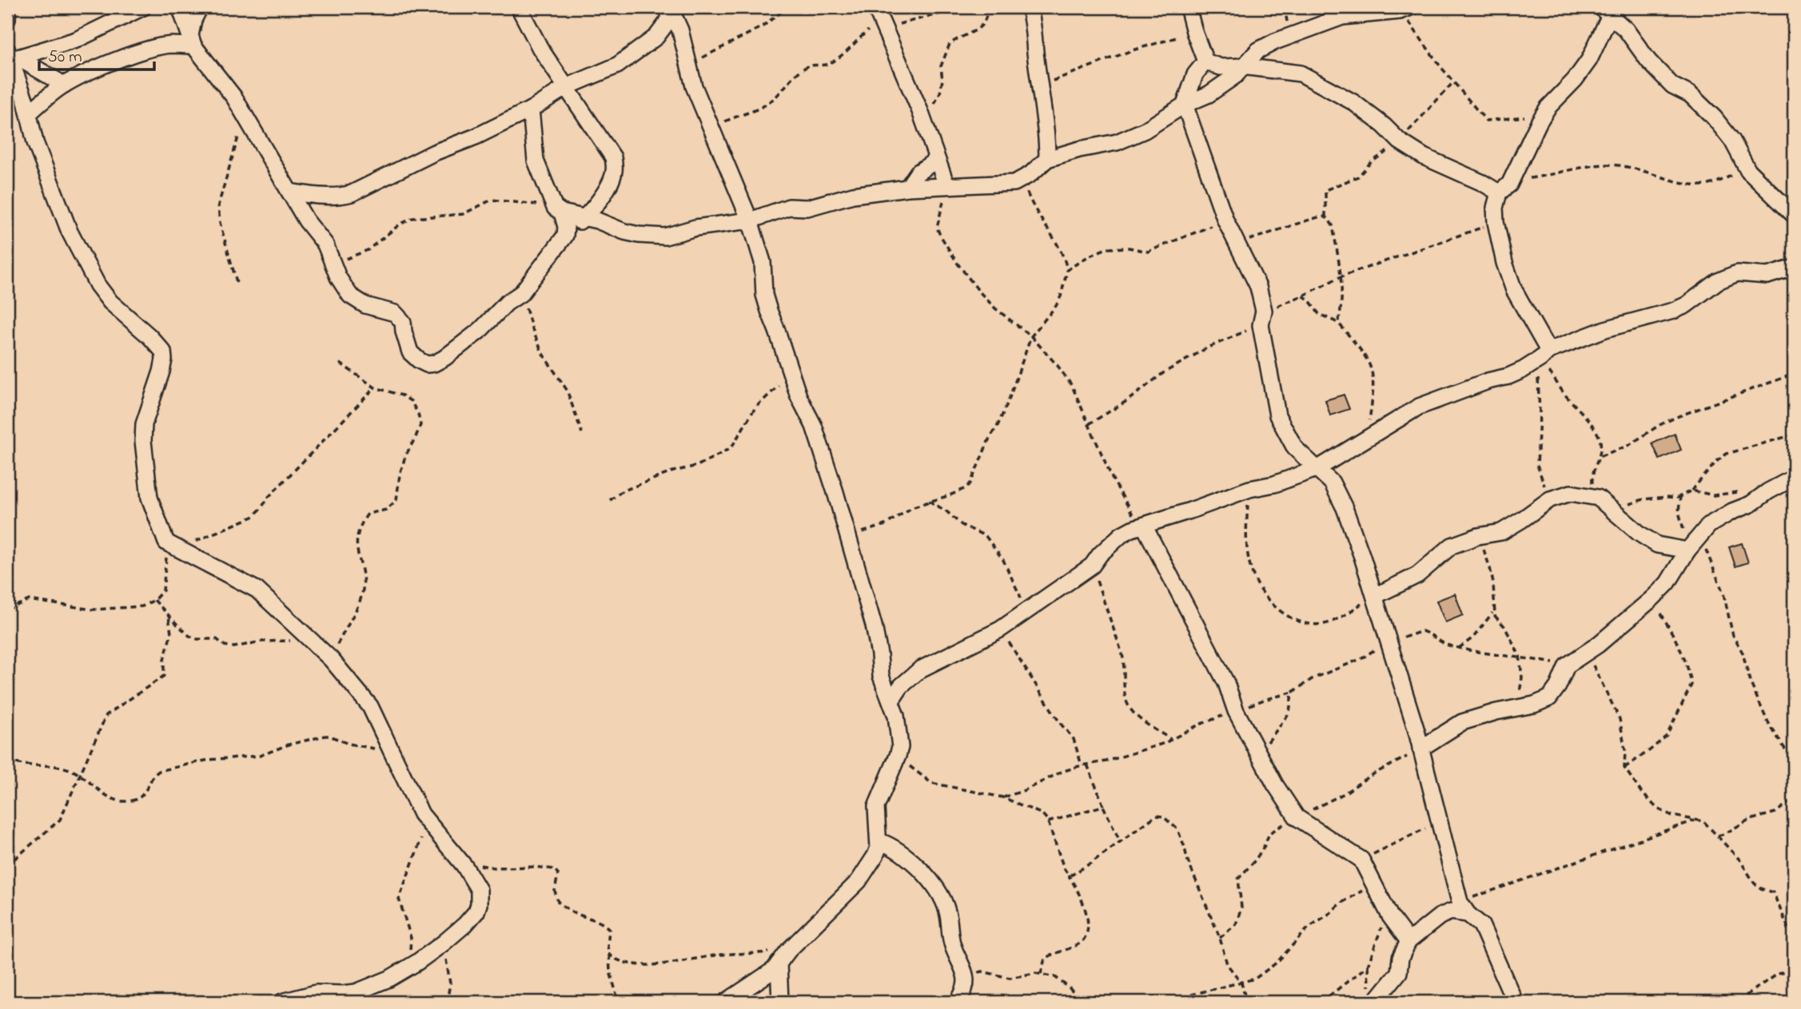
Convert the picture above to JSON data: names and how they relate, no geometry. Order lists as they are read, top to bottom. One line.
{"scale_bar":"50 m"}
